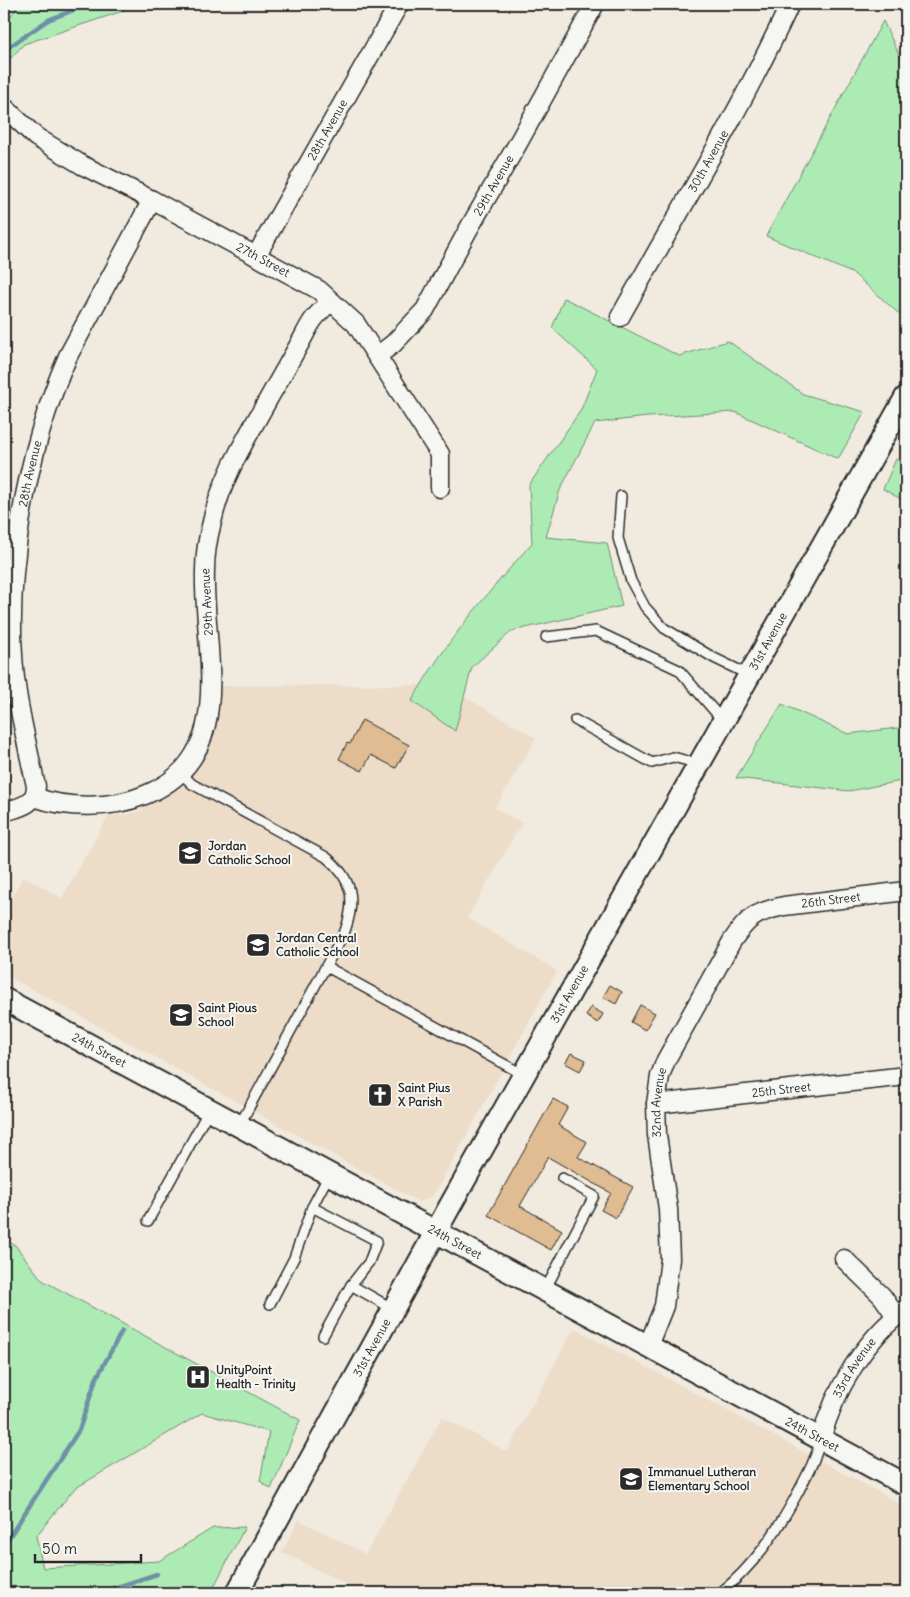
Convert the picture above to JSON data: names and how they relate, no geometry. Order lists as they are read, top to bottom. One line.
{"streets":{"street":["28th Avenue","30th Avenue","29th Avenue","27th Street","31st Avenue","26th Street","24th Street","25th Street","32nd Avenue","33rd Avenue"]},"crossings":[["28th Avenue","29th Avenue"],["28th Avenue","27th Street"],["29th Avenue","27th Street"],["31st Avenue","24th Street"],["26th Street","32nd Avenue"],["24th Street","32nd Avenue"],["24th Street","33rd Avenue"],["25th Street","32nd Avenue"]],"places":{"school or university":["Jordan Catholic School","Jordan Central Catholic School","Saint Pious School","Immanuel Lutheran Elementary School"],"church":["Saint Pius X Parish"],"hospital":["UnityPoint Health - Trinity"]},"scale_bar":"50 m"}
